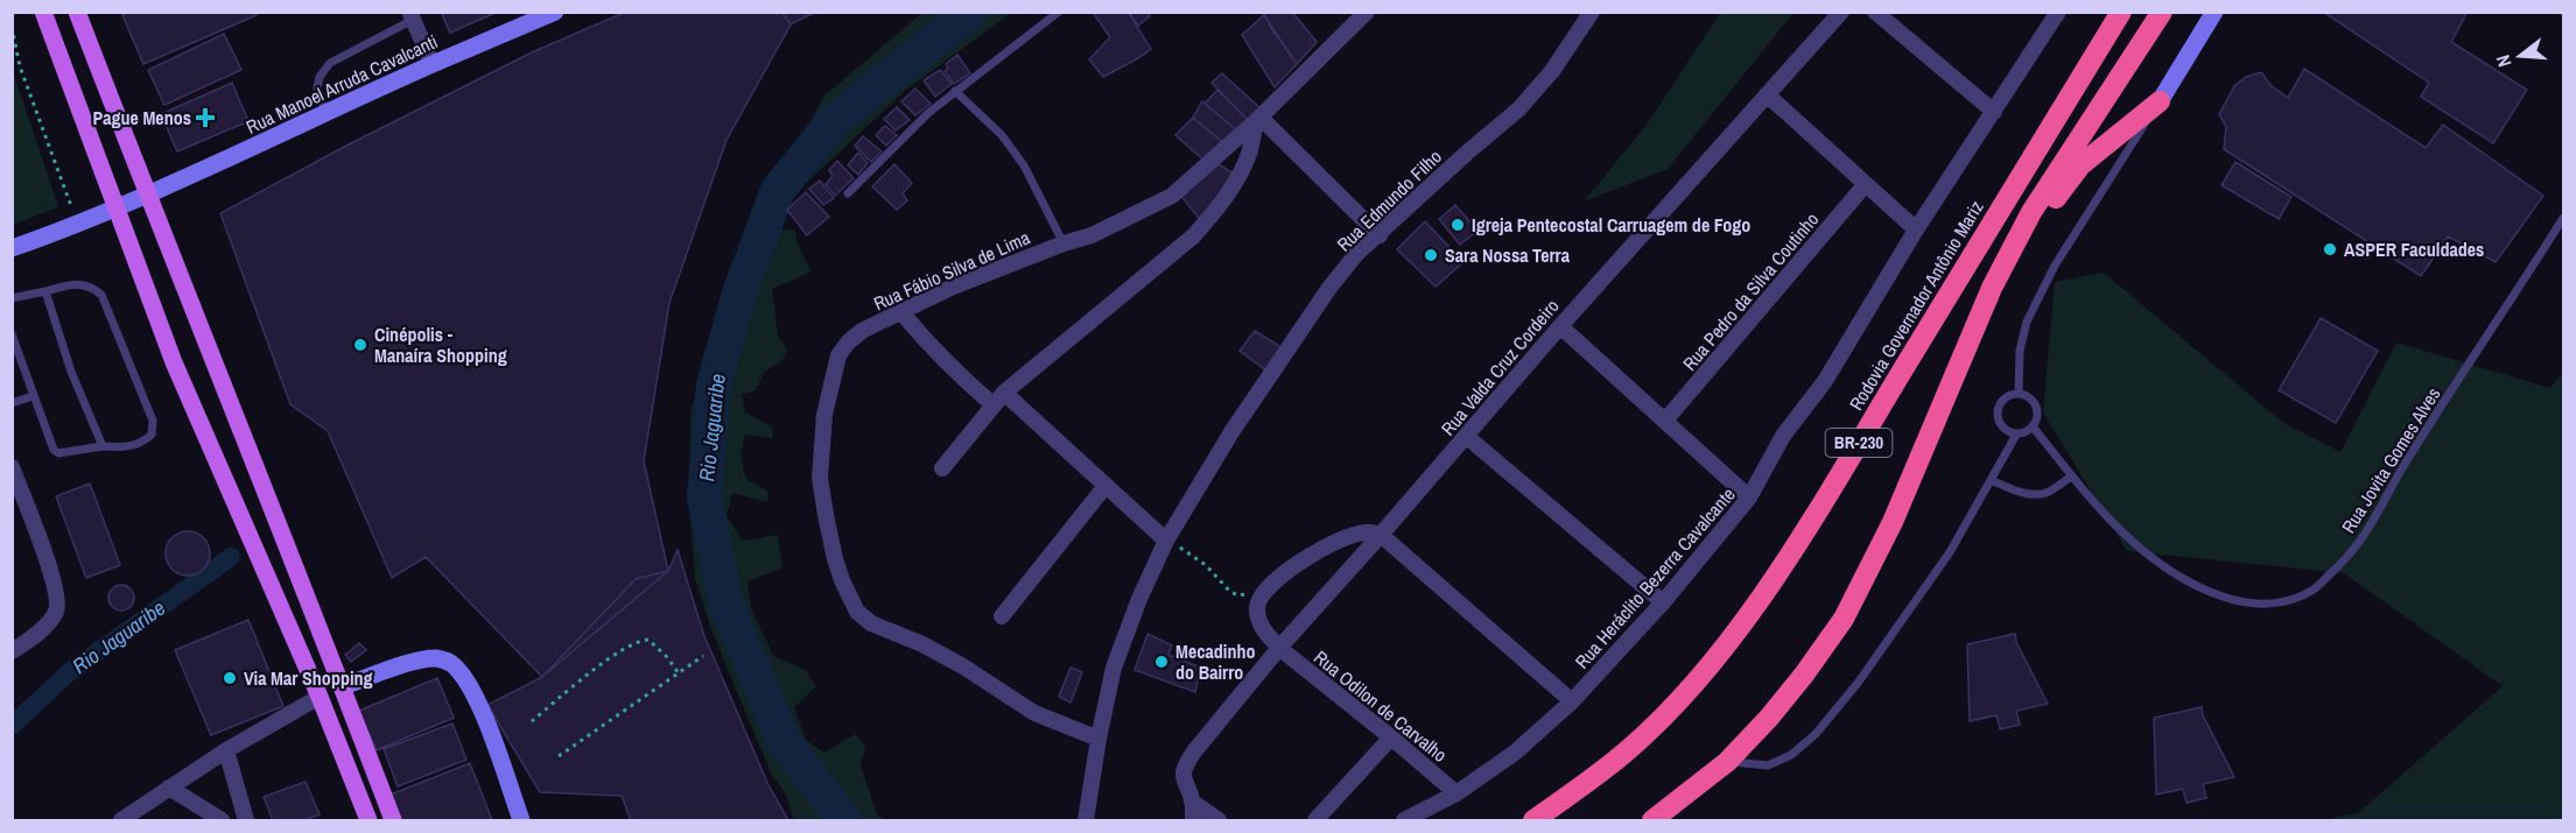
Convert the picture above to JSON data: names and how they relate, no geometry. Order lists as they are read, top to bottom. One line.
{"streets":{"highway":["Rodovia Governador Antônio Mariz","BR-230"],"main road":["Rua Manoel Arruda Cavalcanti"],"street":["Rua Edmundo Filho","Rua Fábio Silva de Lima","Rua Pedro da Silva Coutinho","Rua Valda Cruz Cordeiro","Rua Heráclito Bezerra Cavalcante","Rua Odilon de Carvalho"],"lane":["Rua Jovita Gomes Alves"]},"crossings":[["Rua Edmundo Filho","Rua Fábio Silva de Lima"],["Rua Valda Cruz Cordeiro","Rua Odilon de Carvalho"],["Rua Heráclito Bezerra Cavalcante","Rua Odilon de Carvalho"]],"water":["Rio Jaguaribe"],"places":{"health":["Pague Menos"],"other":["Igreja Pentecostal Carruagem de Fogo","ASPER Faculdades","Sara Nossa Terra","Cinépolis - Manaíra Shopping","Mecadinho do Bairro","Via Mar Shopping"]},"north":"left"}
